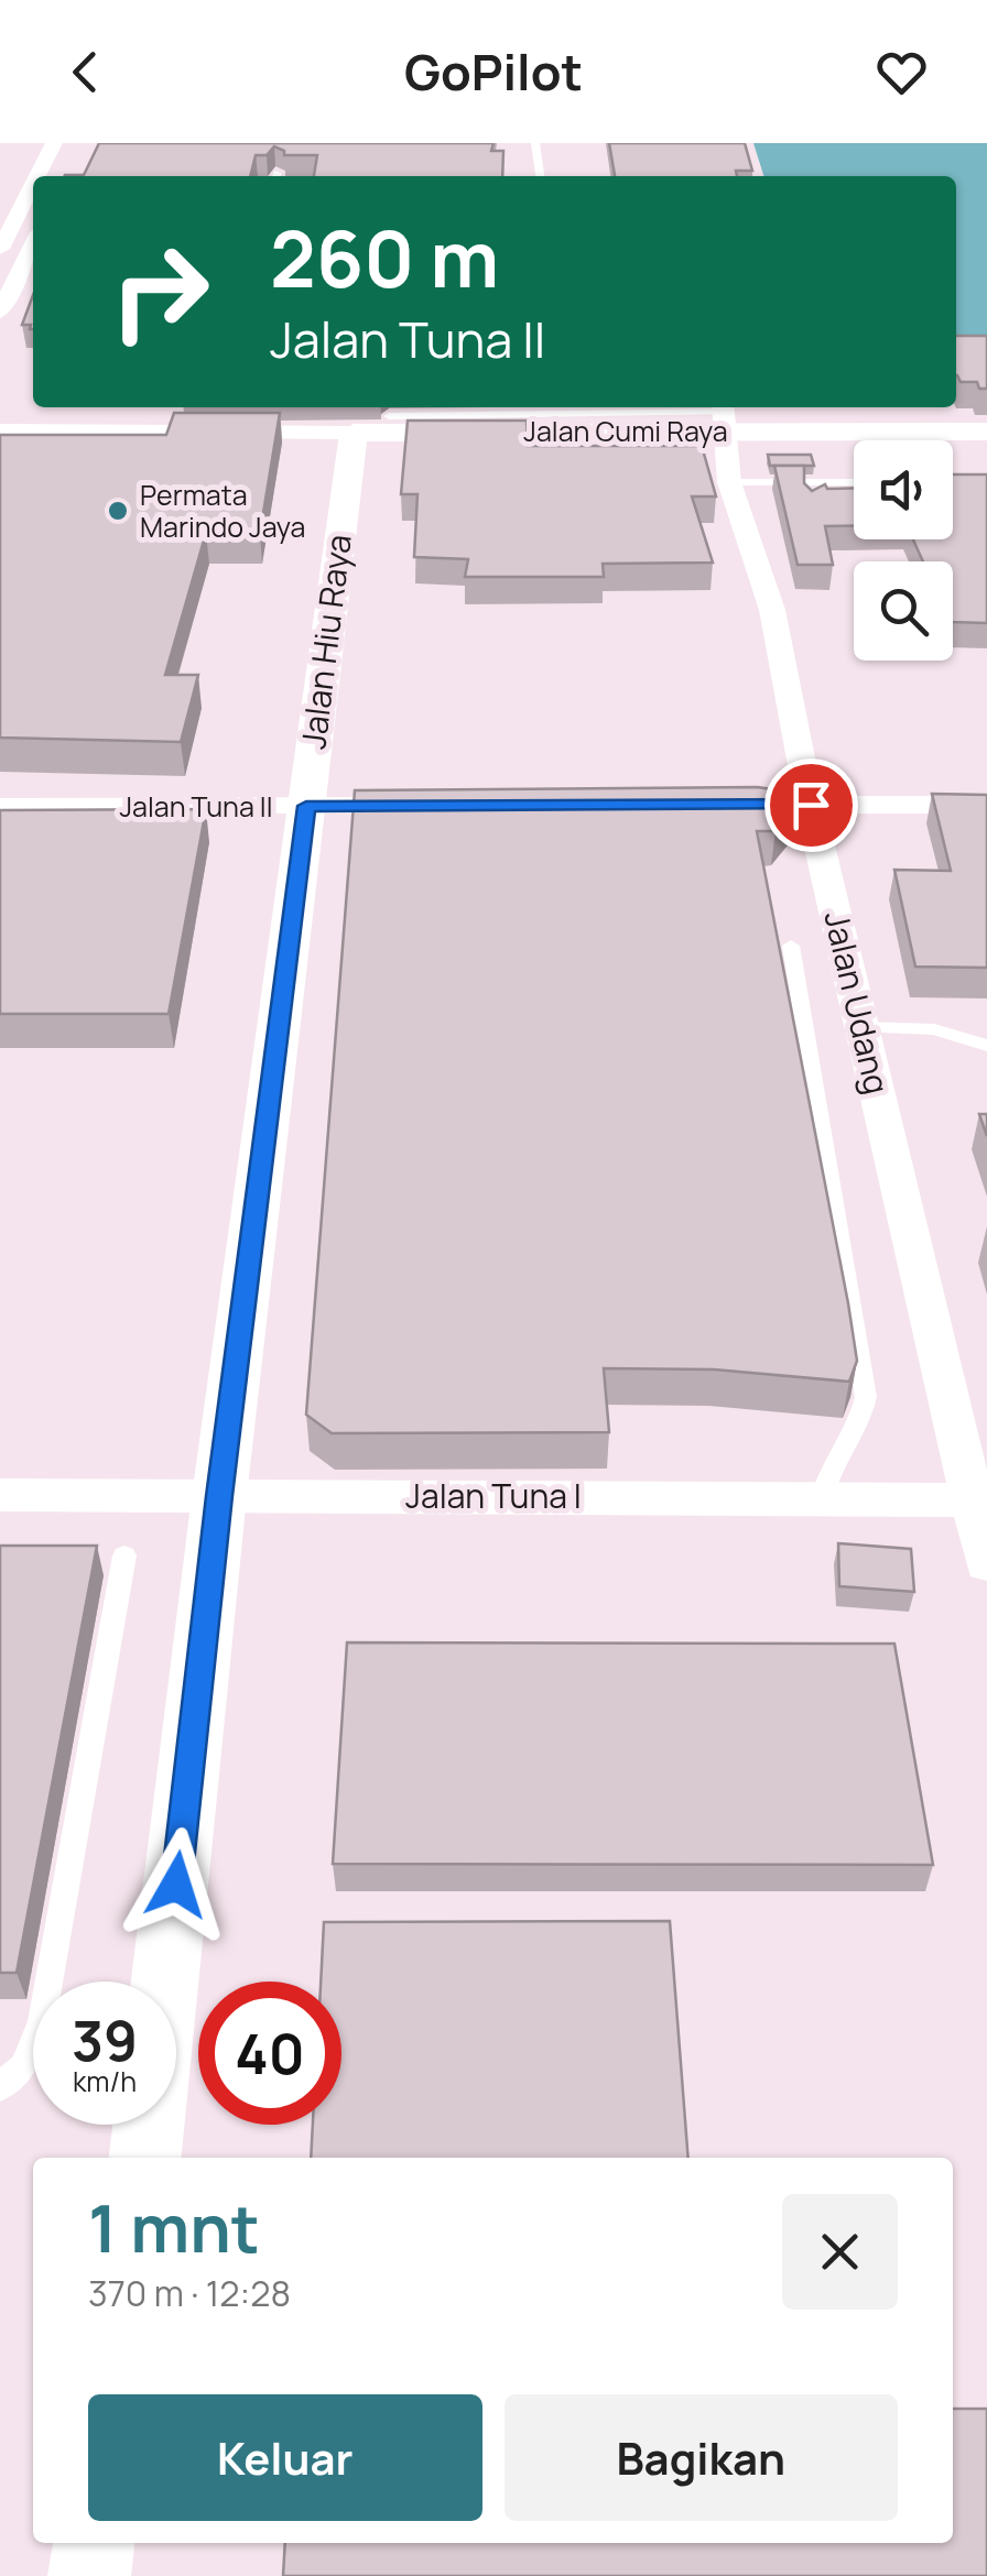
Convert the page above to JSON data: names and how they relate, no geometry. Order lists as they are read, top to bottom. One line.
{"streets":{"street":["Jalan Cumi Raya","Jalan Hiu Raya","Jalan Tuna II","Jalan Udang","Jalan Tuna I"]},"crossings":[["Jalan Cumi Raya","Jalan Hiu Raya"],["Jalan Cumi Raya","Jalan Udang"],["Jalan Hiu Raya","Jalan Tuna II"],["Jalan Hiu Raya","Jalan Tuna I"],["Jalan Udang","Jalan Tuna I"]],"places":["Permata Marindo Jaya"],"page":{"header":"GoPilot","turn":["260 m","Jalan Tuna II"],"speed":"39 km/h","limit":"40","heading":["1 mnt","370 m · 12:28"],"buttons":["Keluar","Bagikan"]}}
